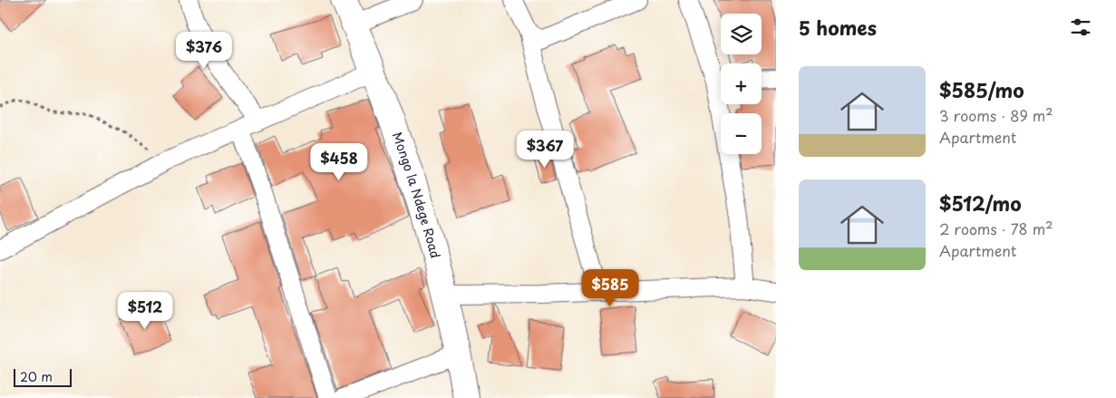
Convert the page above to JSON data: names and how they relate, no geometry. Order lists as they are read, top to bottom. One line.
{"streets":{"street":["Mongo la Ndege Road"]},"scale_bar":"20 m","page":{"heading":"5 homes","map_buttons":["+","−"],"price":["$376","$367","$458","$585","$512"],"list":[{"name":"$585/mo","note":"3 rooms · 89 m² · Apartment"},{"name":"$512/mo","note":"2 rooms · 78 m² · Apartment"}],"scale":"20 m"}}
